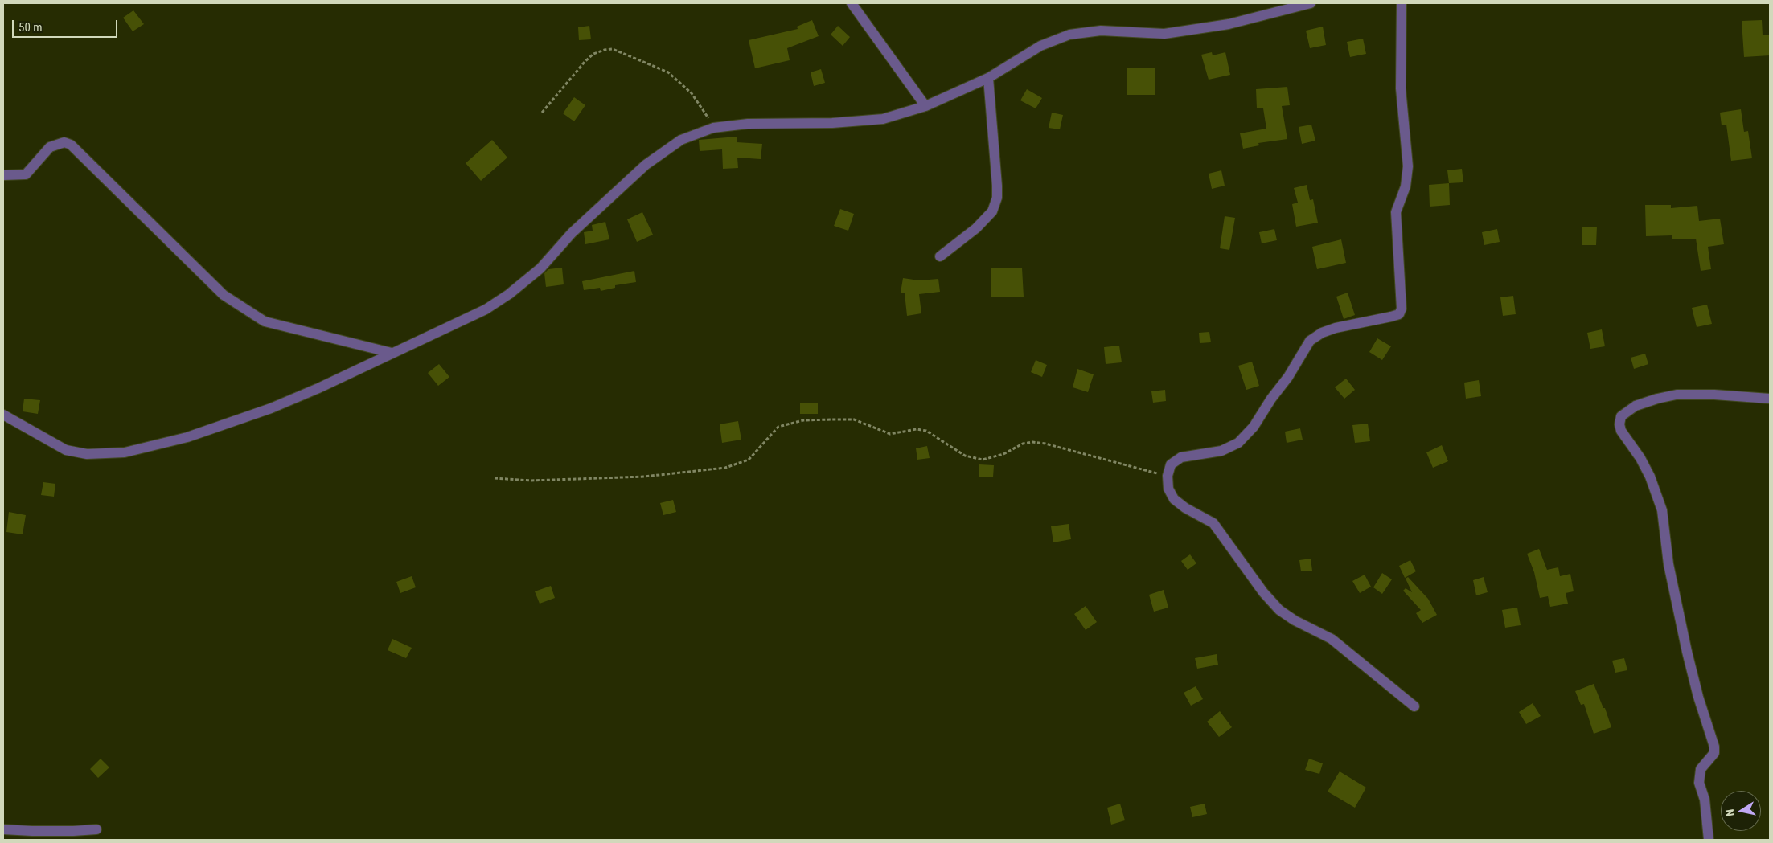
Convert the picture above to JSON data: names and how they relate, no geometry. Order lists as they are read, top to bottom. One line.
{"scale_bar":"50 m","north":"left"}
